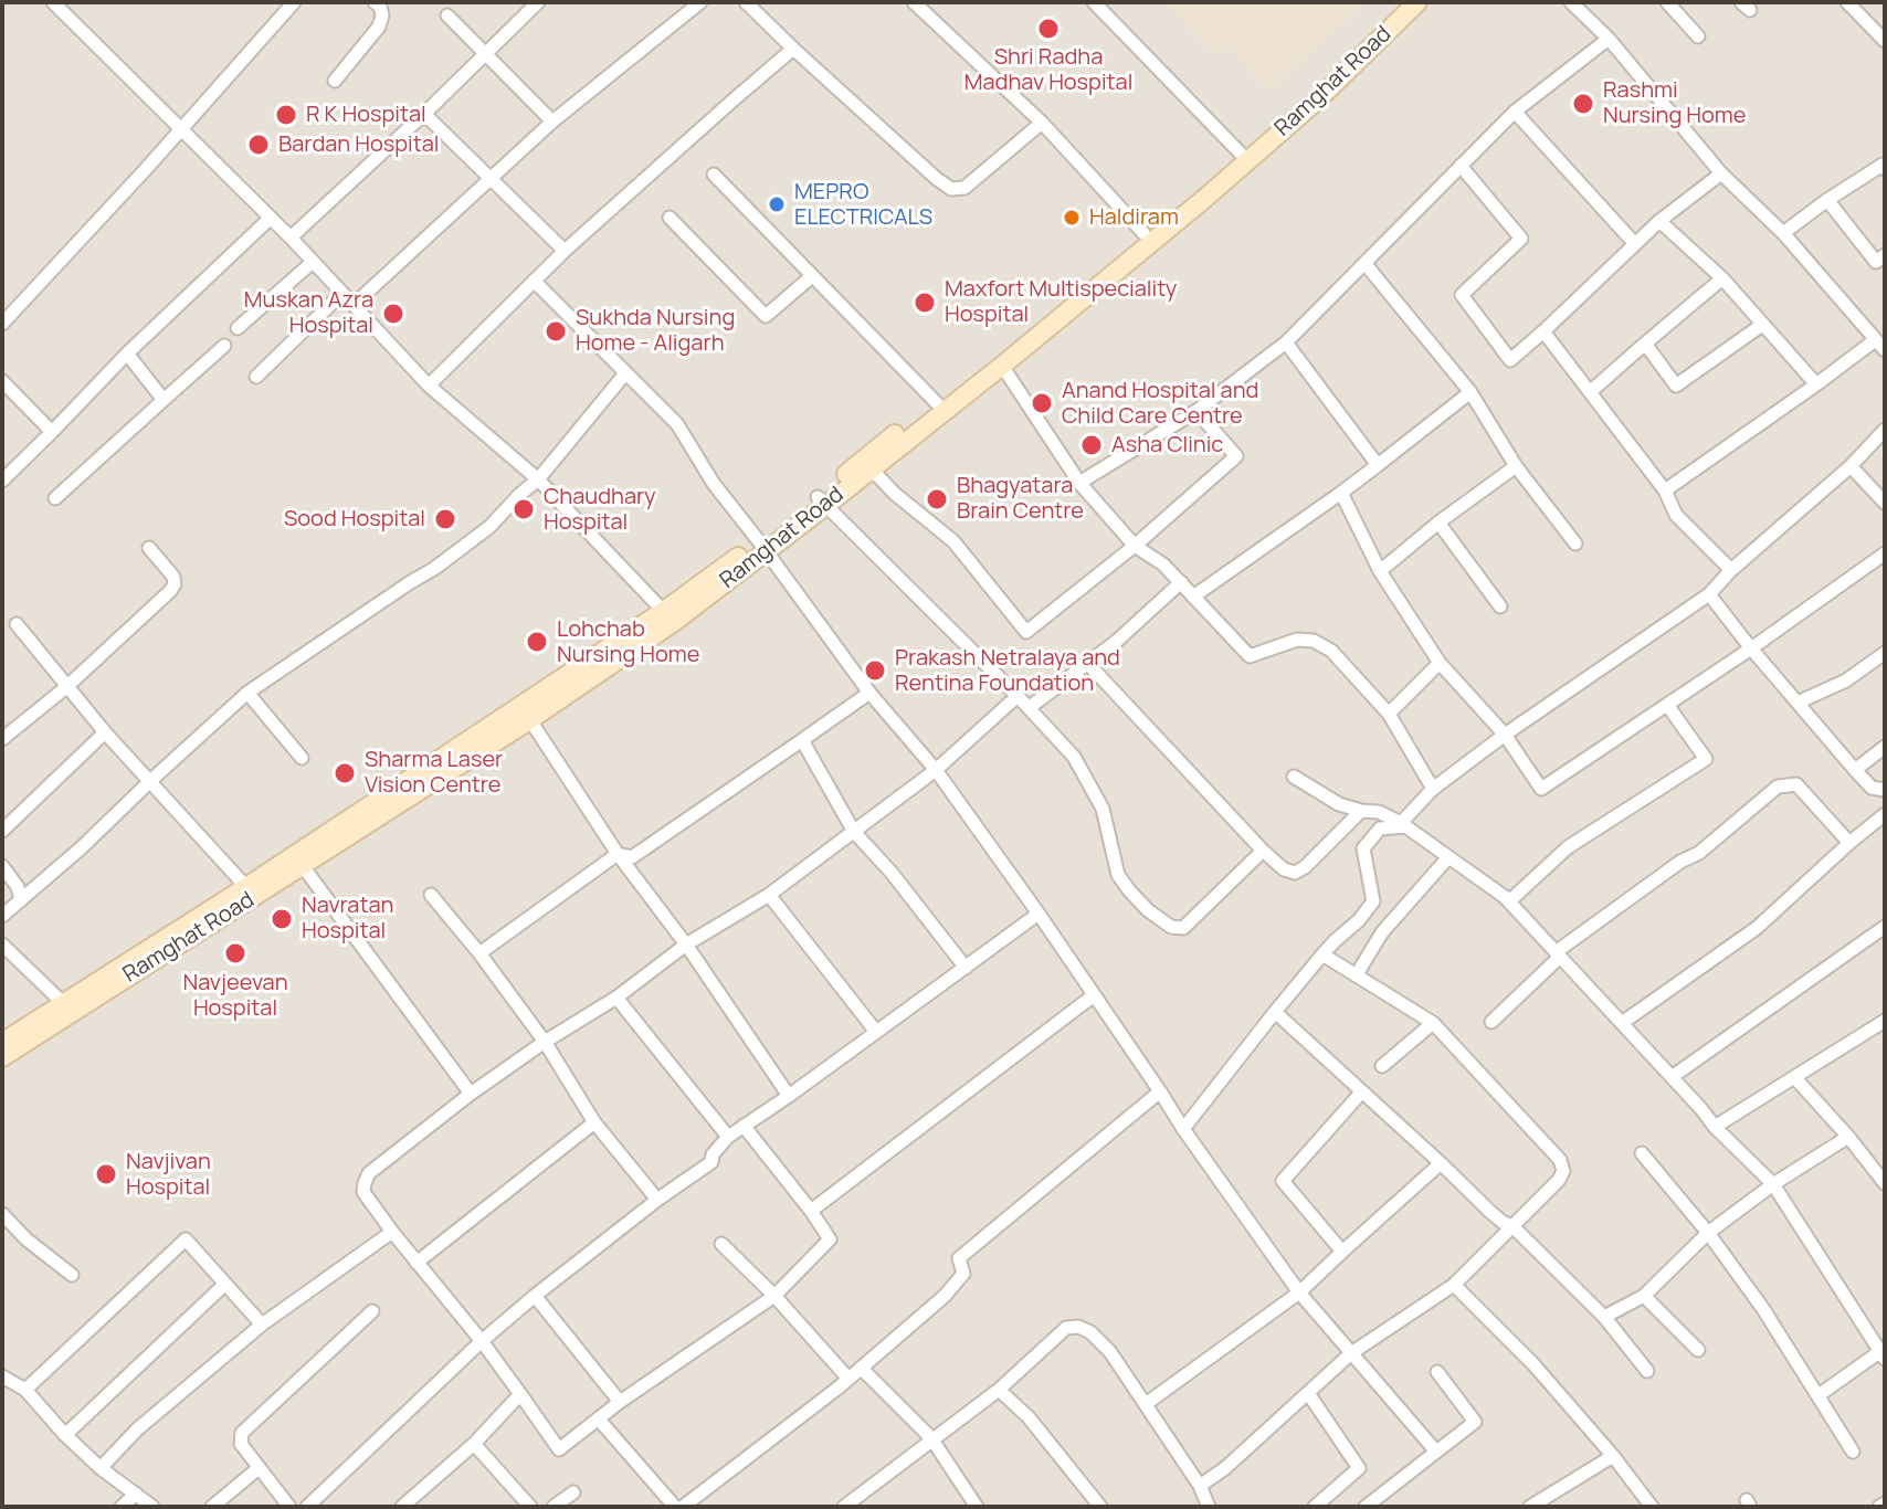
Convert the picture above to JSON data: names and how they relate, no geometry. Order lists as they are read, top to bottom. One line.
{"streets":{"main road":["Ramghat Road"]},"places":["Shri Radha Madhav Hospital","Rashmi Nursing Home","R K Hospital","Bardan Hospital","MEPRO ELECTRICALS","Haldiram","Maxfort Multispeciality Hospital","Muskan Azra Hospital","Sukhda Nursing Home - Aligarh","Anand Hospital and Child Care Centre","Asha Clinic","Bhagyatara Brain Centre","Chaudhary Hospital","Sood Hospital","Lohchab Nursing Home","Prakash Netralaya and Rentina Foundation","Sharma Laser Vision Centre","Navratan Hospital","Navjeevan Hospital","Navjivan Hospital"]}
